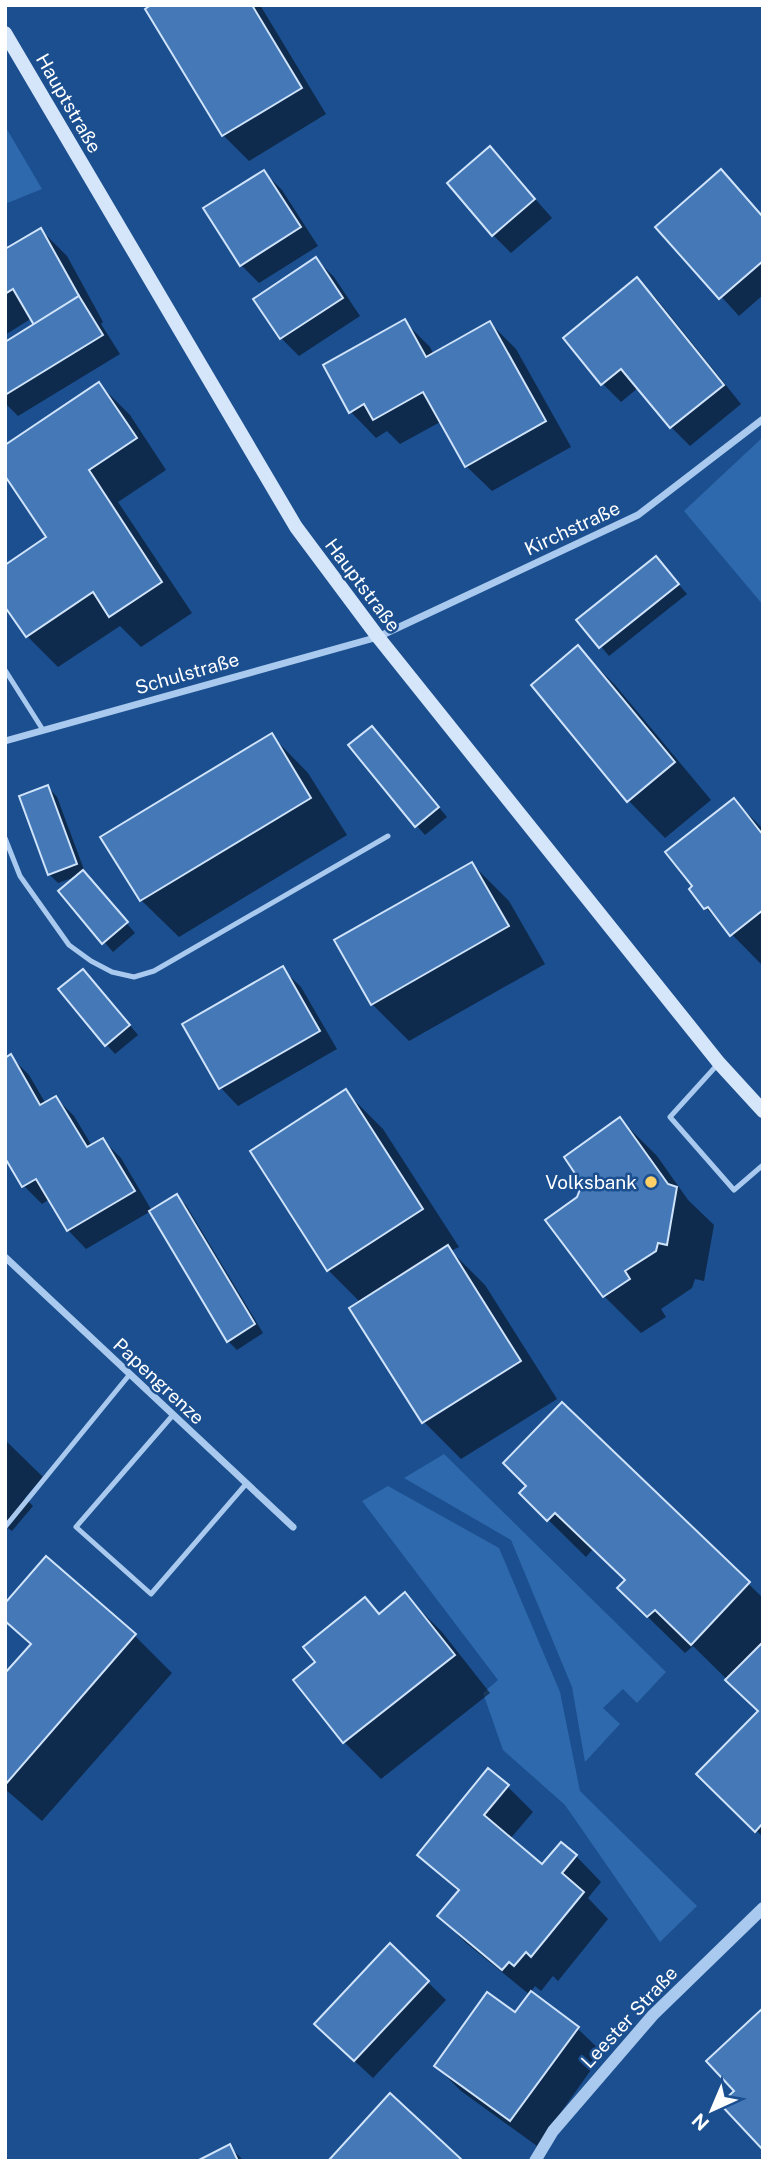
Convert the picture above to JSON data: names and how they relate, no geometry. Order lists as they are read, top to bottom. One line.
{"streets":{"main road":["Hauptstraße"],"street":["Kirchstraße","Schulstraße","Papengrenze","Leester Straße"]},"crossings":[["Hauptstraße","Kirchstraße"],["Hauptstraße","Schulstraße"],["Kirchstraße","Schulstraße"]],"places":["Volksbank"],"north":"bottom left"}
